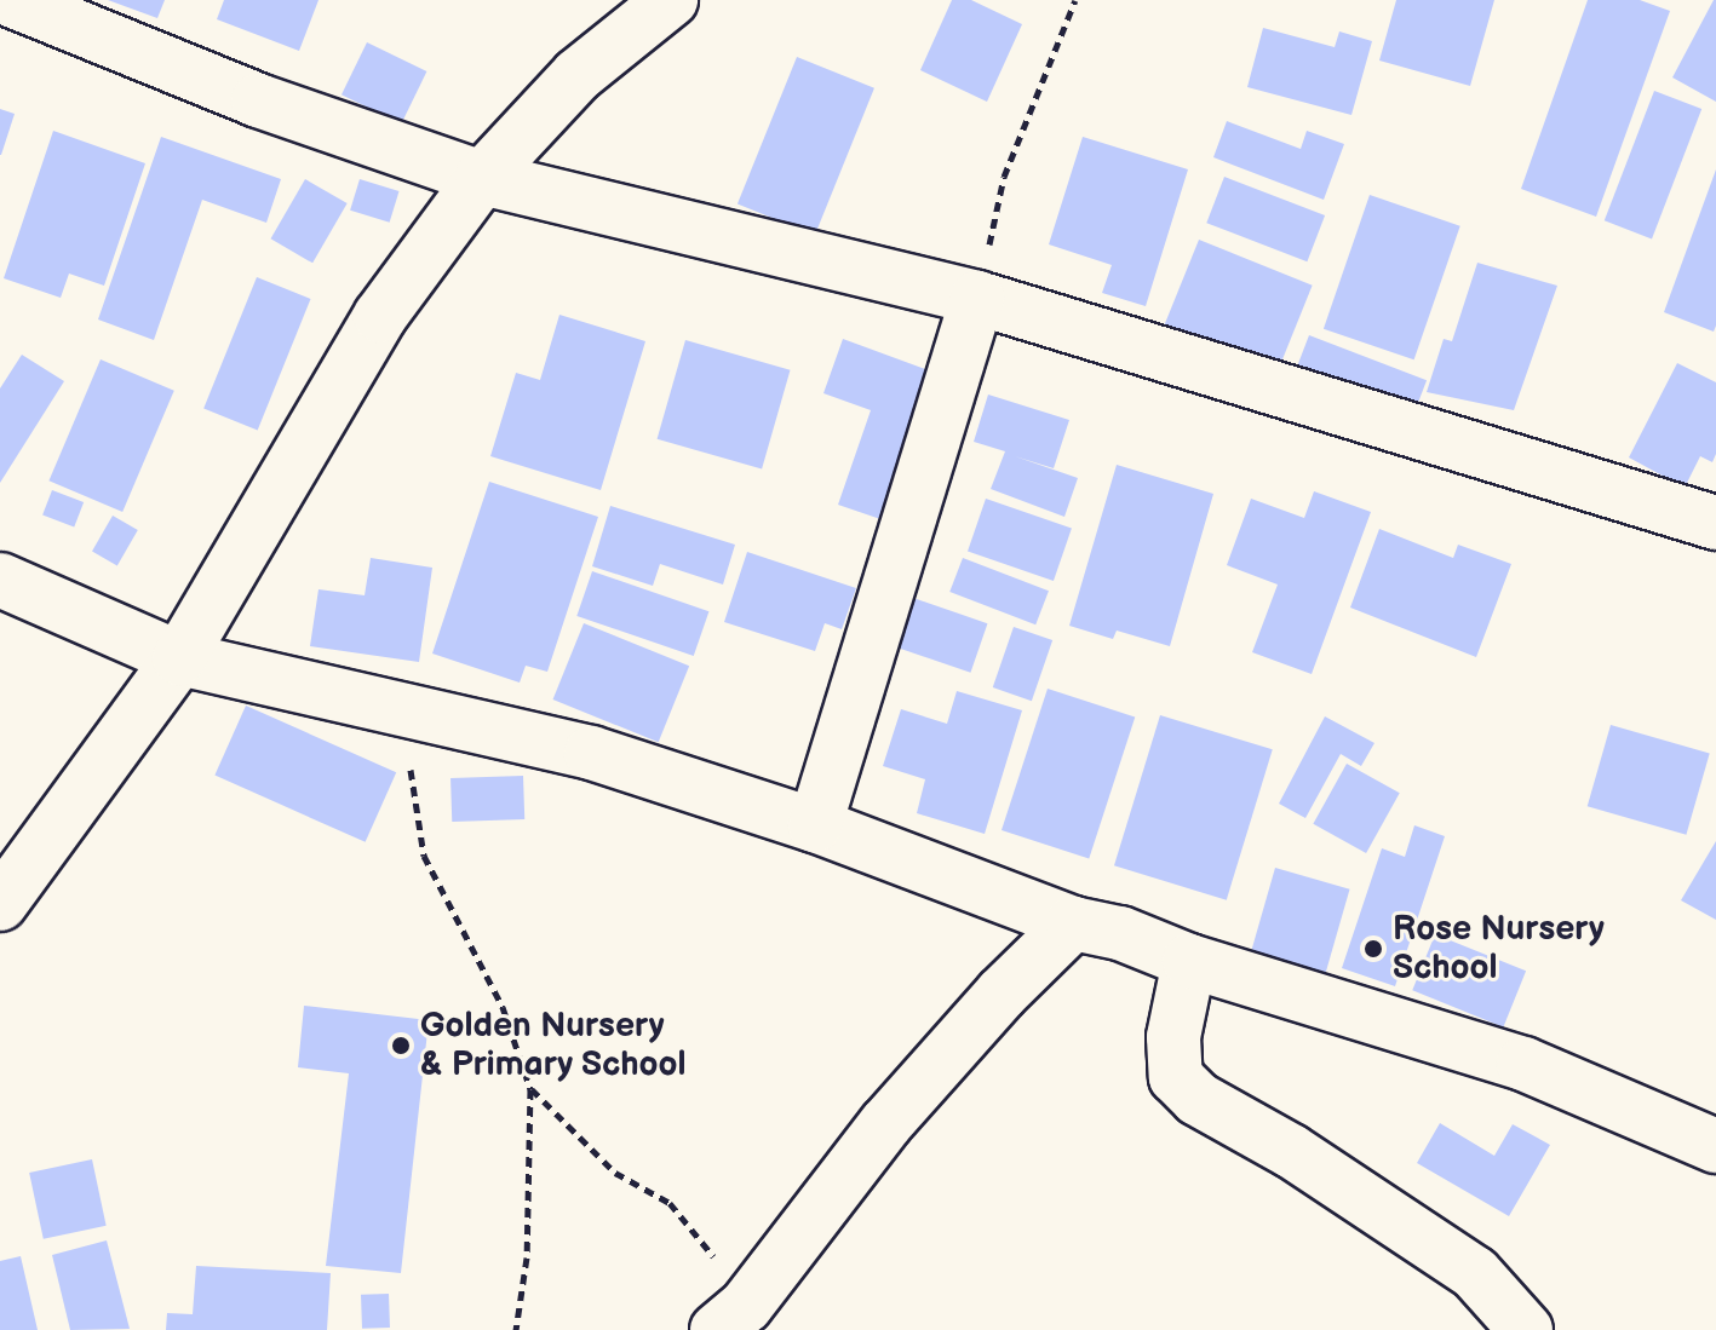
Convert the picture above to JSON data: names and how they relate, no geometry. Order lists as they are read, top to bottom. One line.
{"places":["Rose Nursery School","Golden Nursery & Primary School"]}
